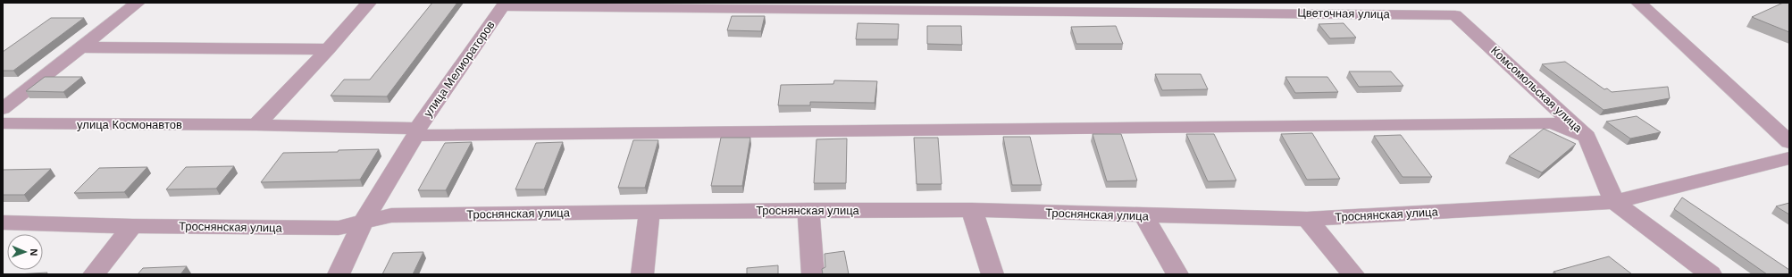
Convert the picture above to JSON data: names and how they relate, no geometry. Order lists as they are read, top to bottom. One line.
{"streets":{"street":["Цветочная улица","улица Мелиораторов","Комсомольская улица","улица Космонавтов","Троснянская улица"]},"crossings":[["Цветочная улица","улица Мелиораторов"],["Цветочная улица","Комсомольская улица"],["улица Мелиораторов","улица Космонавтов"],["улица Мелиораторов","Троснянская улица"],["Комсомольская улица","улица Космонавтов"],["Комсомольская улица","Троснянская улица"]],"north":"right"}
